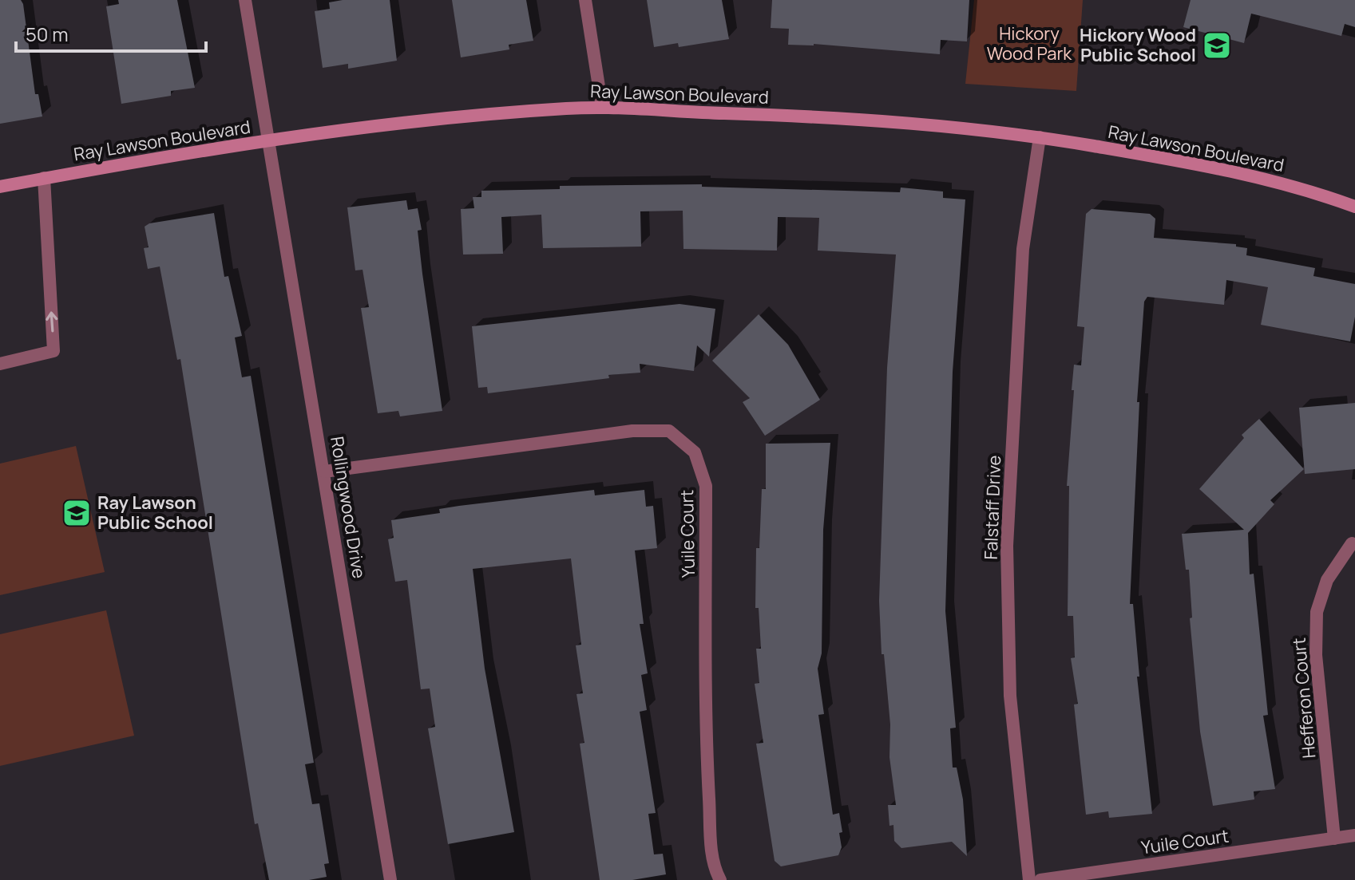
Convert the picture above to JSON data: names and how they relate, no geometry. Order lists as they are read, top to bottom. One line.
{"streets":{"street":["Ray Lawson Boulevard","Rollingwood Drive","Falstaff Drive","Yuile Court","Hefferon Court"]},"crossings":[["Ray Lawson Boulevard","Rollingwood Drive"],["Ray Lawson Boulevard","Falstaff Drive"],["Rollingwood Drive","Yuile Court"],["Yuile Court","Hefferon Court"]],"parks":["Hickory Wood Park"],"places":{"school or university":["Hickory Wood Public School","Ray Lawson Public School"]},"scale_bar":"50 m"}
